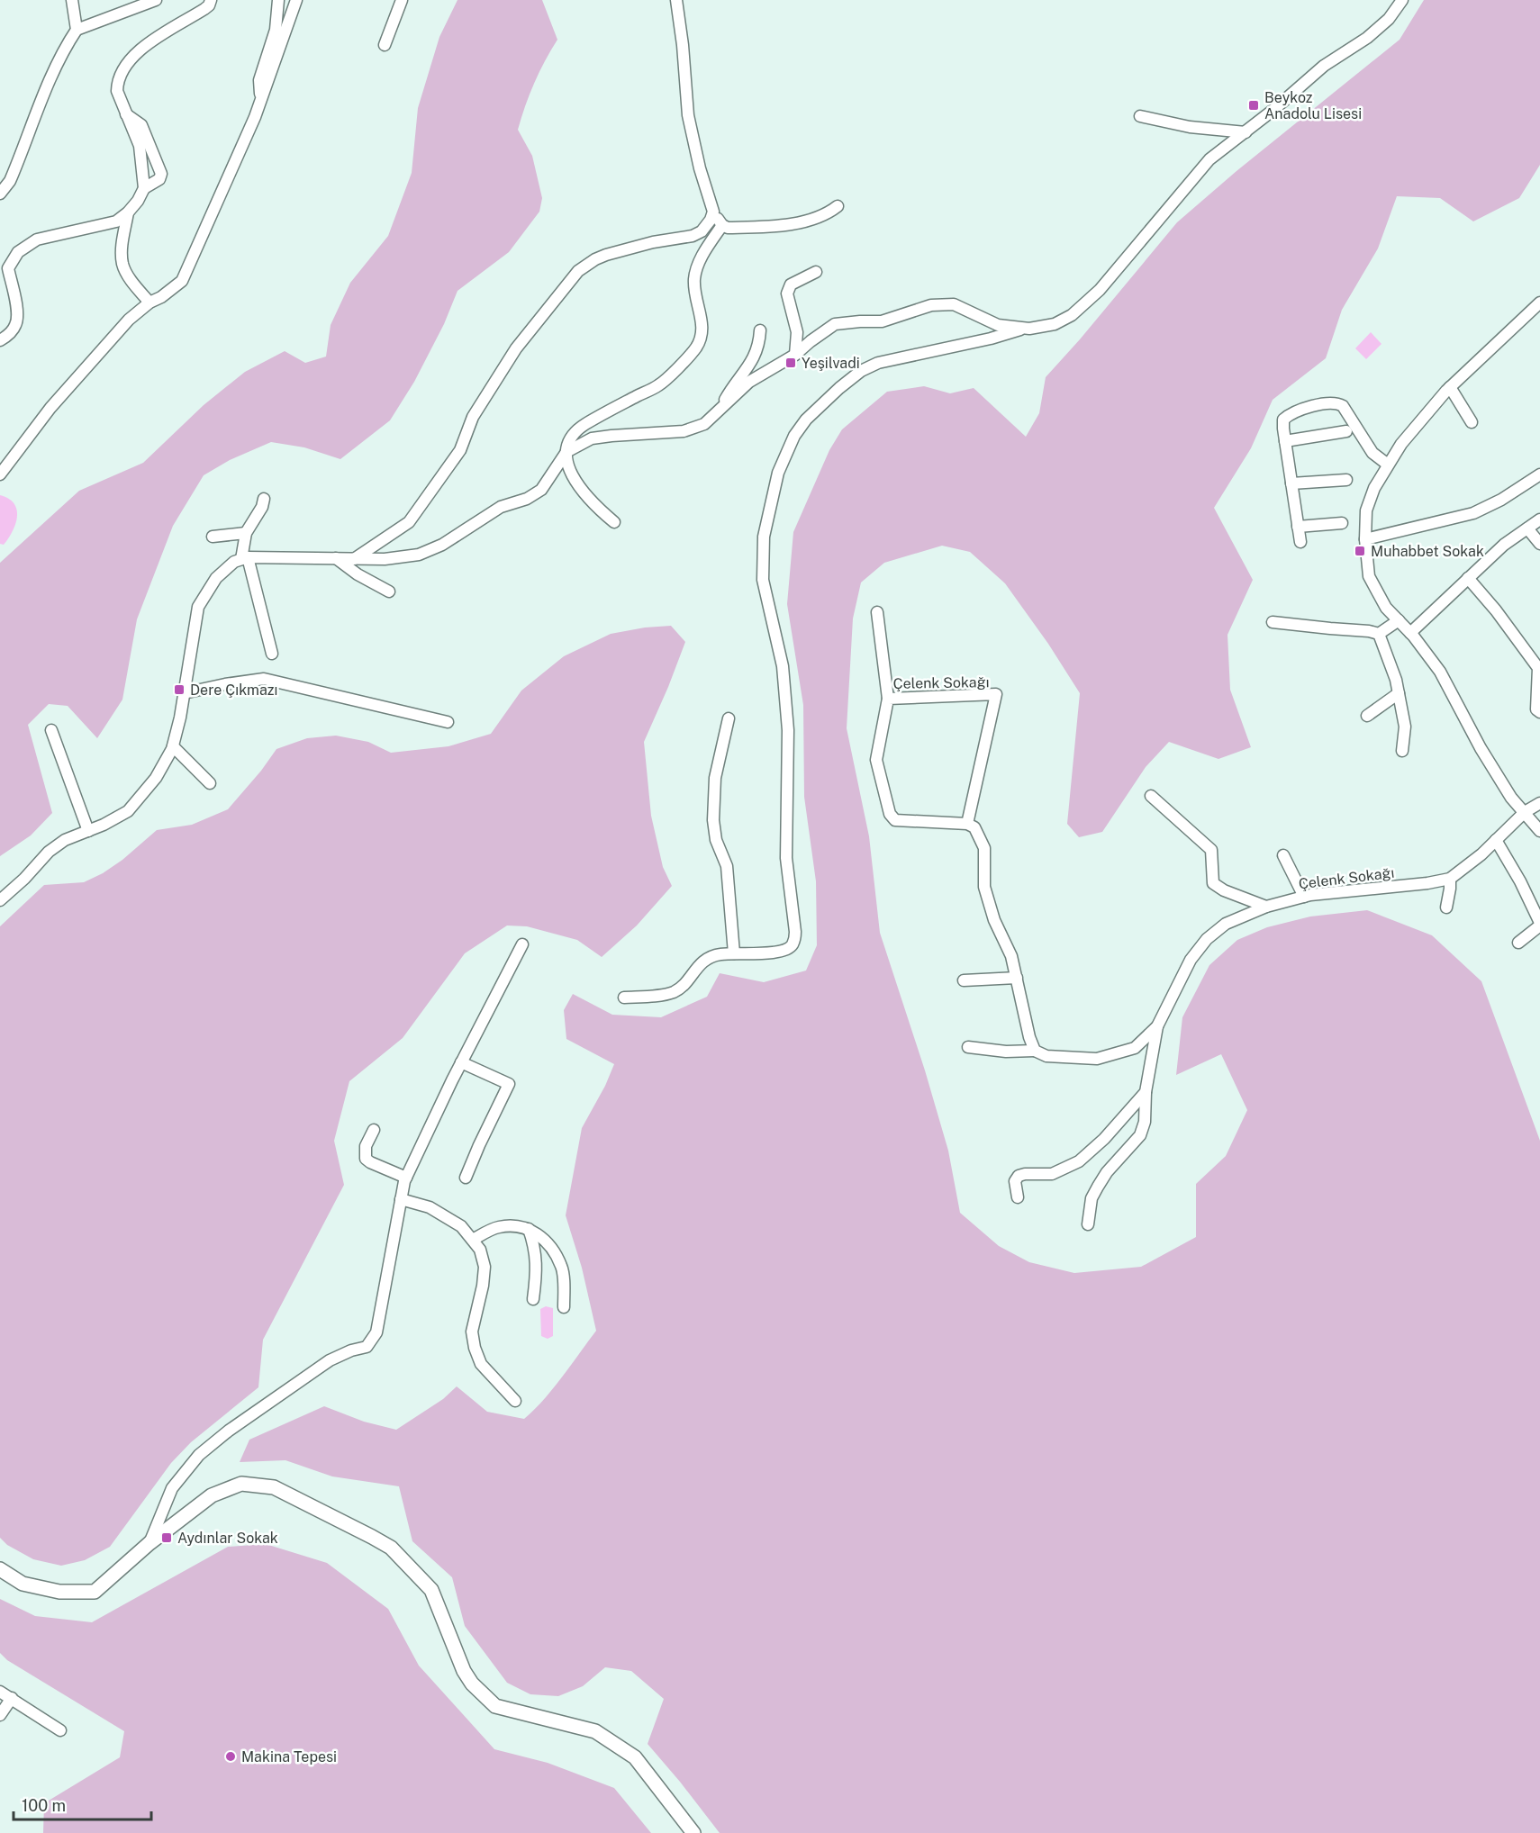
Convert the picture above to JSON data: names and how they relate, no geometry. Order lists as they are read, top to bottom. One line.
{"streets":{"street":["Çelenk Sokağı"]},"places":{"transit":["Beykoz Anadolu Lisesi","Yeşilvadi","Muhabbet Sokak","Dere Çıkmazı","Aydınlar Sokak"],"other":["Makina Tepesi"]},"scale_bar":"100 m"}
